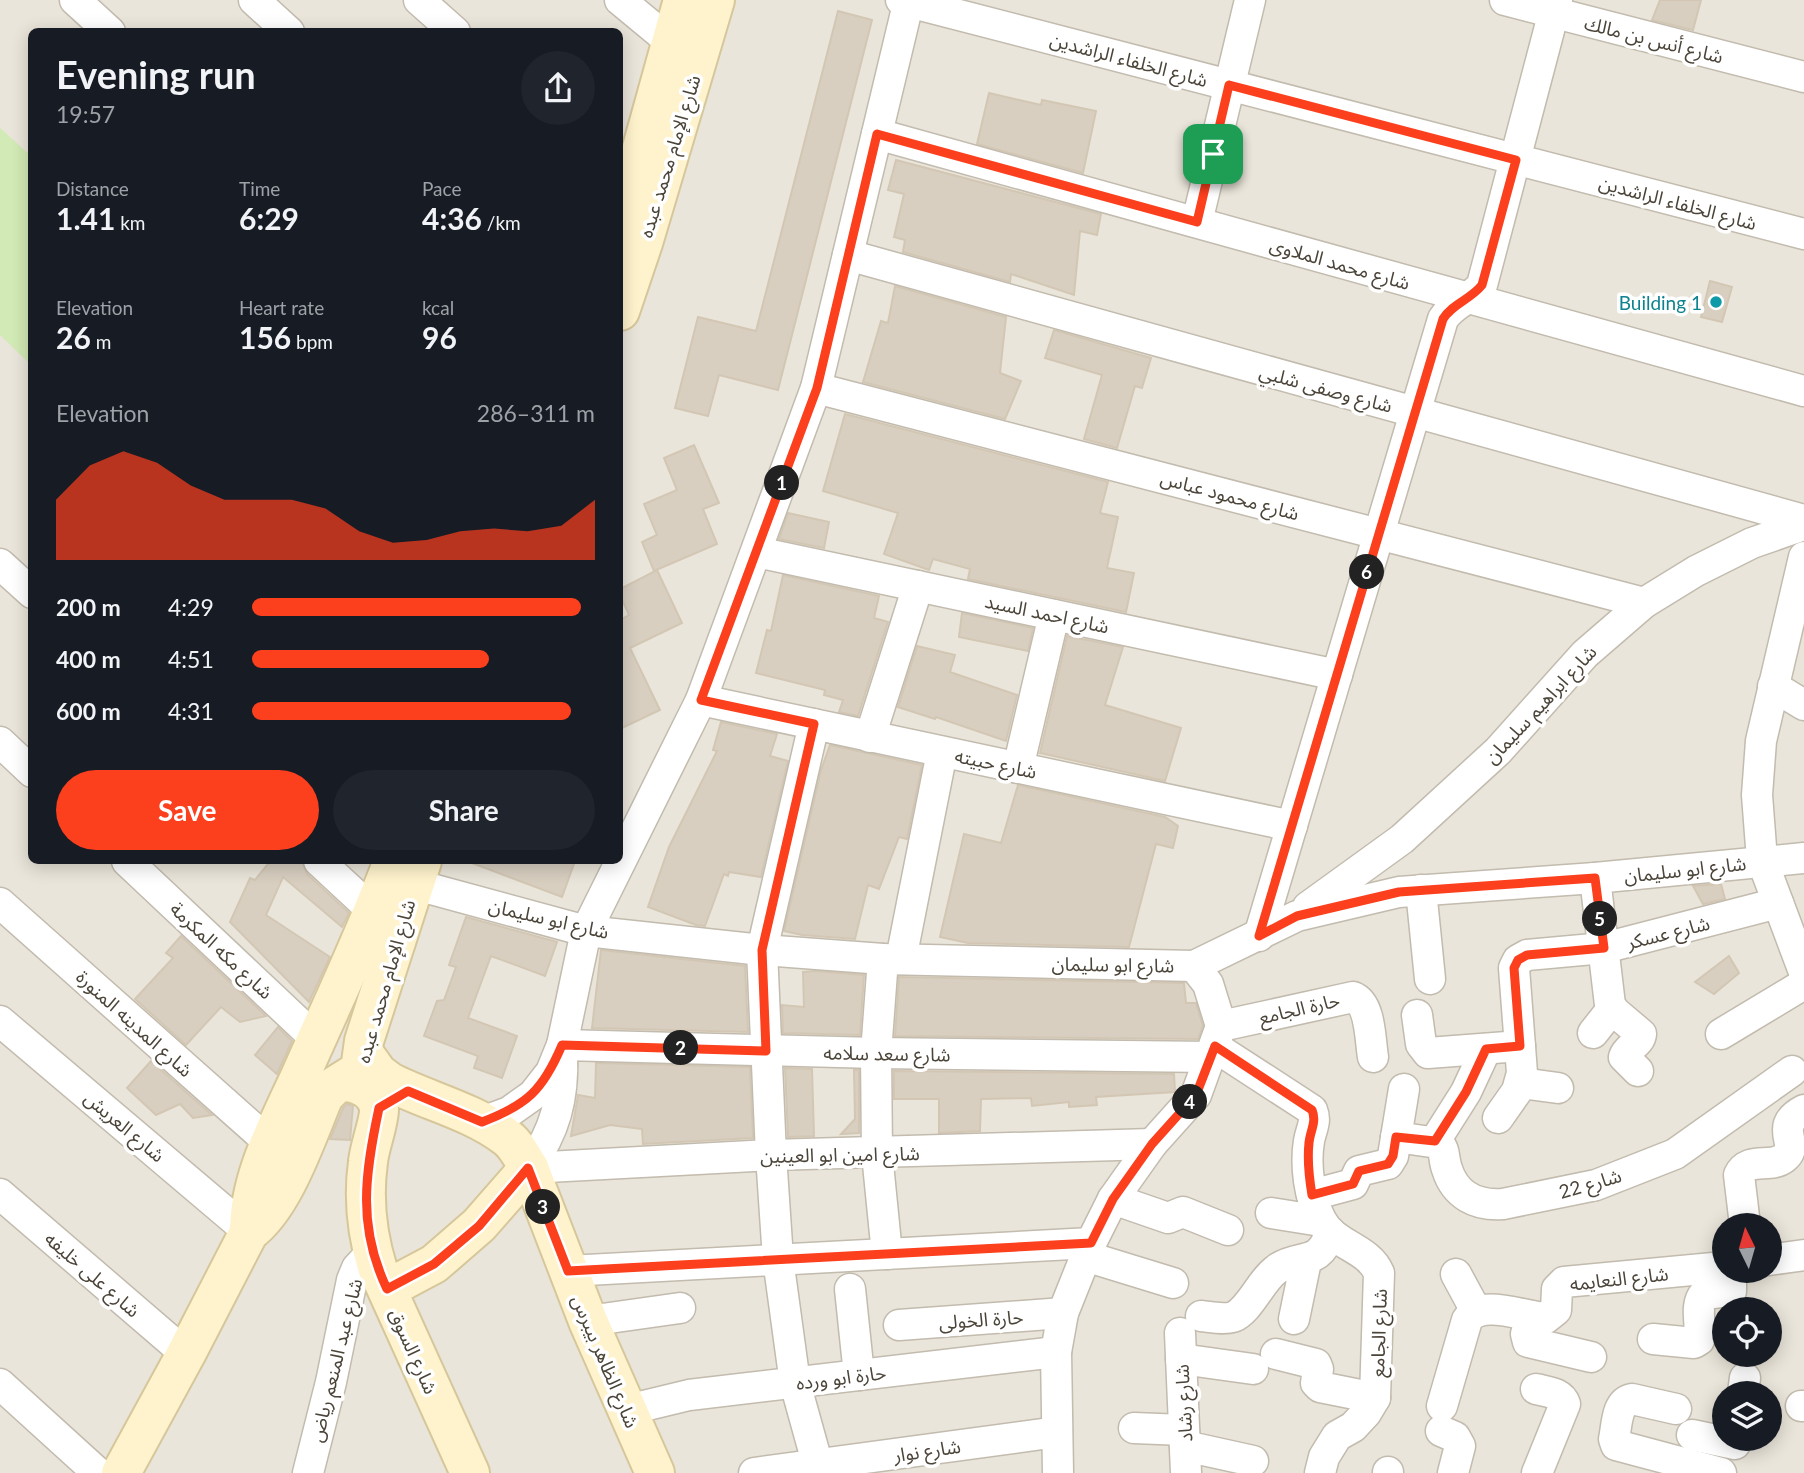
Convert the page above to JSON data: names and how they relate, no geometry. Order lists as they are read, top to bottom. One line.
{"streets":{"main road":["شارع الإمام محمد عبده","شارع السوق","شارع الظاهر بيبرس"],"street":["شارع أنس بن مالك","شارع الخلفاء الراشدين","شارع محمد الملاوى","شارع وصفى شلبي","شارع محمود عباس","شارع احمد السيد","شارع ابراهيم سليمان","شارع حبيته","شارع ابو سليمان","شارع عسكر","شارع مكه المكرمة","حارة الجامع","شارع المدينه المنورة","شارع سعد سلامه","شارع العريش","شارع امين ابو العينين","شارع 22","شارع على خليفه","شارع النعايمه","حارة الخولى","شارع الجامع","شارع عبد المنعم رياض","حارة ابو ورده","شارع رشاد","شارع نوار"]},"crossings":[["شارع الإمام محمد عبده","شارع ابو سليمان"],["شارع الإمام محمد عبده","شارع مكه المكرمة"],["شارع الإمام محمد عبده","شارع المدينه المنورة"],["شارع الإمام محمد عبده","شارع العريش"],["شارع الإمام محمد عبده","شارع على خليفه"],["شارع محمود عباس","شارع ابراهيم سليمان"],["شارع ابراهيم سليمان","شارع ابو سليمان"],["حارة الجامع","شارع سعد سلامه"],["شارع امين ابو العينين","شارع الظاهر بيبرس"],["شارع السوق","شارع عبد المنعم رياض"],["شارع السوق","شارع الظاهر بيبرس"],["شارع الظاهر بيبرس","حارة ابو ورده"]],"places":["Building 1"],"north":"top","page":{"heading":["Evening run","19:57"],"stats":[["Distance","1.41 km"],["Time","6:29"],["Pace","4:36 /km"],["Elevation","26 m"],["Heart rate","156 bpm"],["kcal","96"]],"chart":["Elevation","286–311 m"],"pins":["1","6","5","2","4","3"],"list":[{"name":"200 m","note":"4:29"},{"name":"400 m","note":"4:51"},{"name":"600 m","note":"4:31"}],"buttons":["Save","Share"]}}
